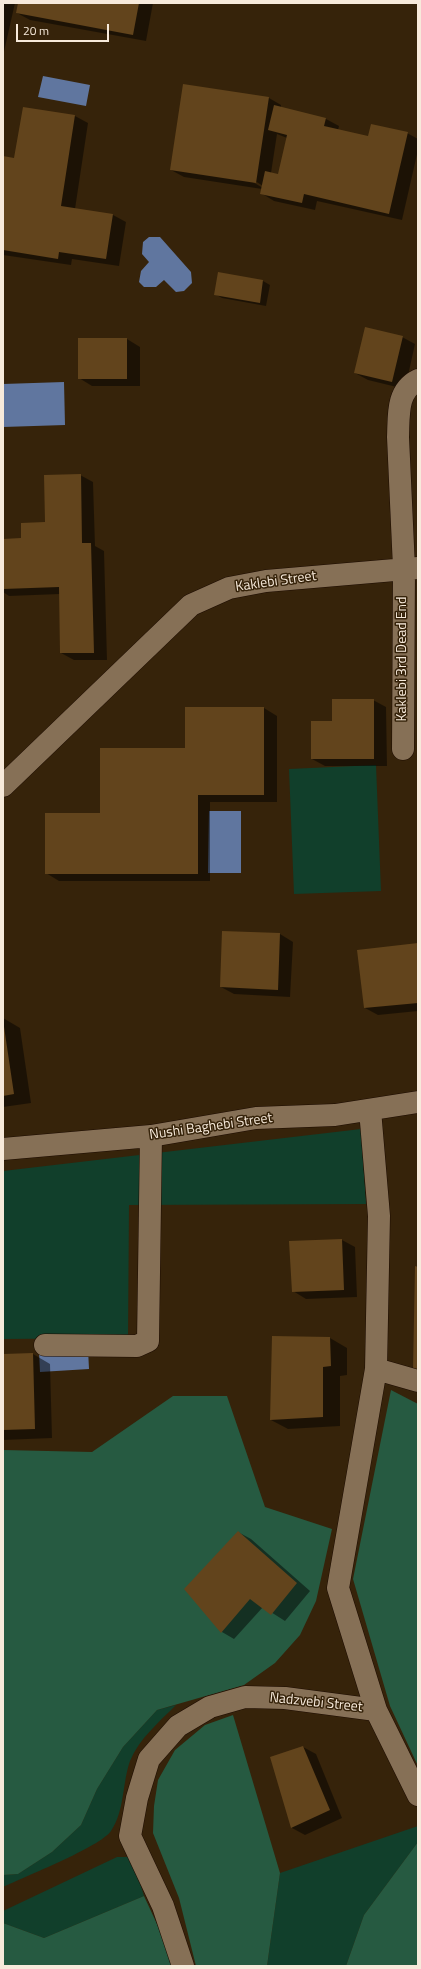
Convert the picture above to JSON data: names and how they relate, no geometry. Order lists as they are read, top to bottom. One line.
{"streets":{"street":["Kaklebi Street","Kaklebi 3rd Dead End","Nushi Baghebi Street","Nadzvebi Street"]},"crossings":[["Kaklebi Street","Kaklebi 3rd Dead End"],["Nushi Baghebi Street","Nadzvebi Street"]],"scale_bar":"20 m"}
